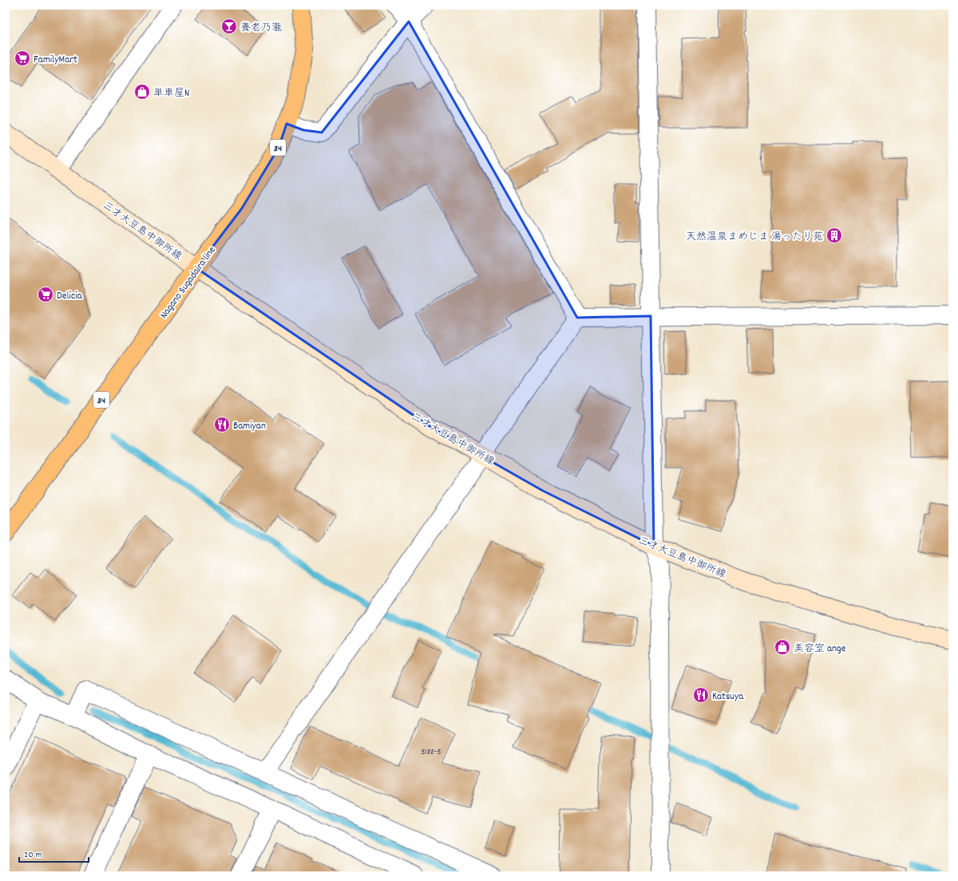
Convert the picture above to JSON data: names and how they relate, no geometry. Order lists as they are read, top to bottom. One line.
{"streets":{"main road":["34","三才大豆島中御所線","Nagano Sugadaira line"]},"crossings":[["三才大豆島中御所線","Nagano Sugadaira line"]],"places":{"bar":["養老乃瀧"],"supermarket":["FamilyMart","Delicia"],"shop":["単車屋N","美容室 ange"],"building":["天然温泉まめじま 湯ったり苑"],"restaurant":["Bamiyan","Katsuya"]},"house_numbers":["5188-5"],"scale_bar":"20 m"}
